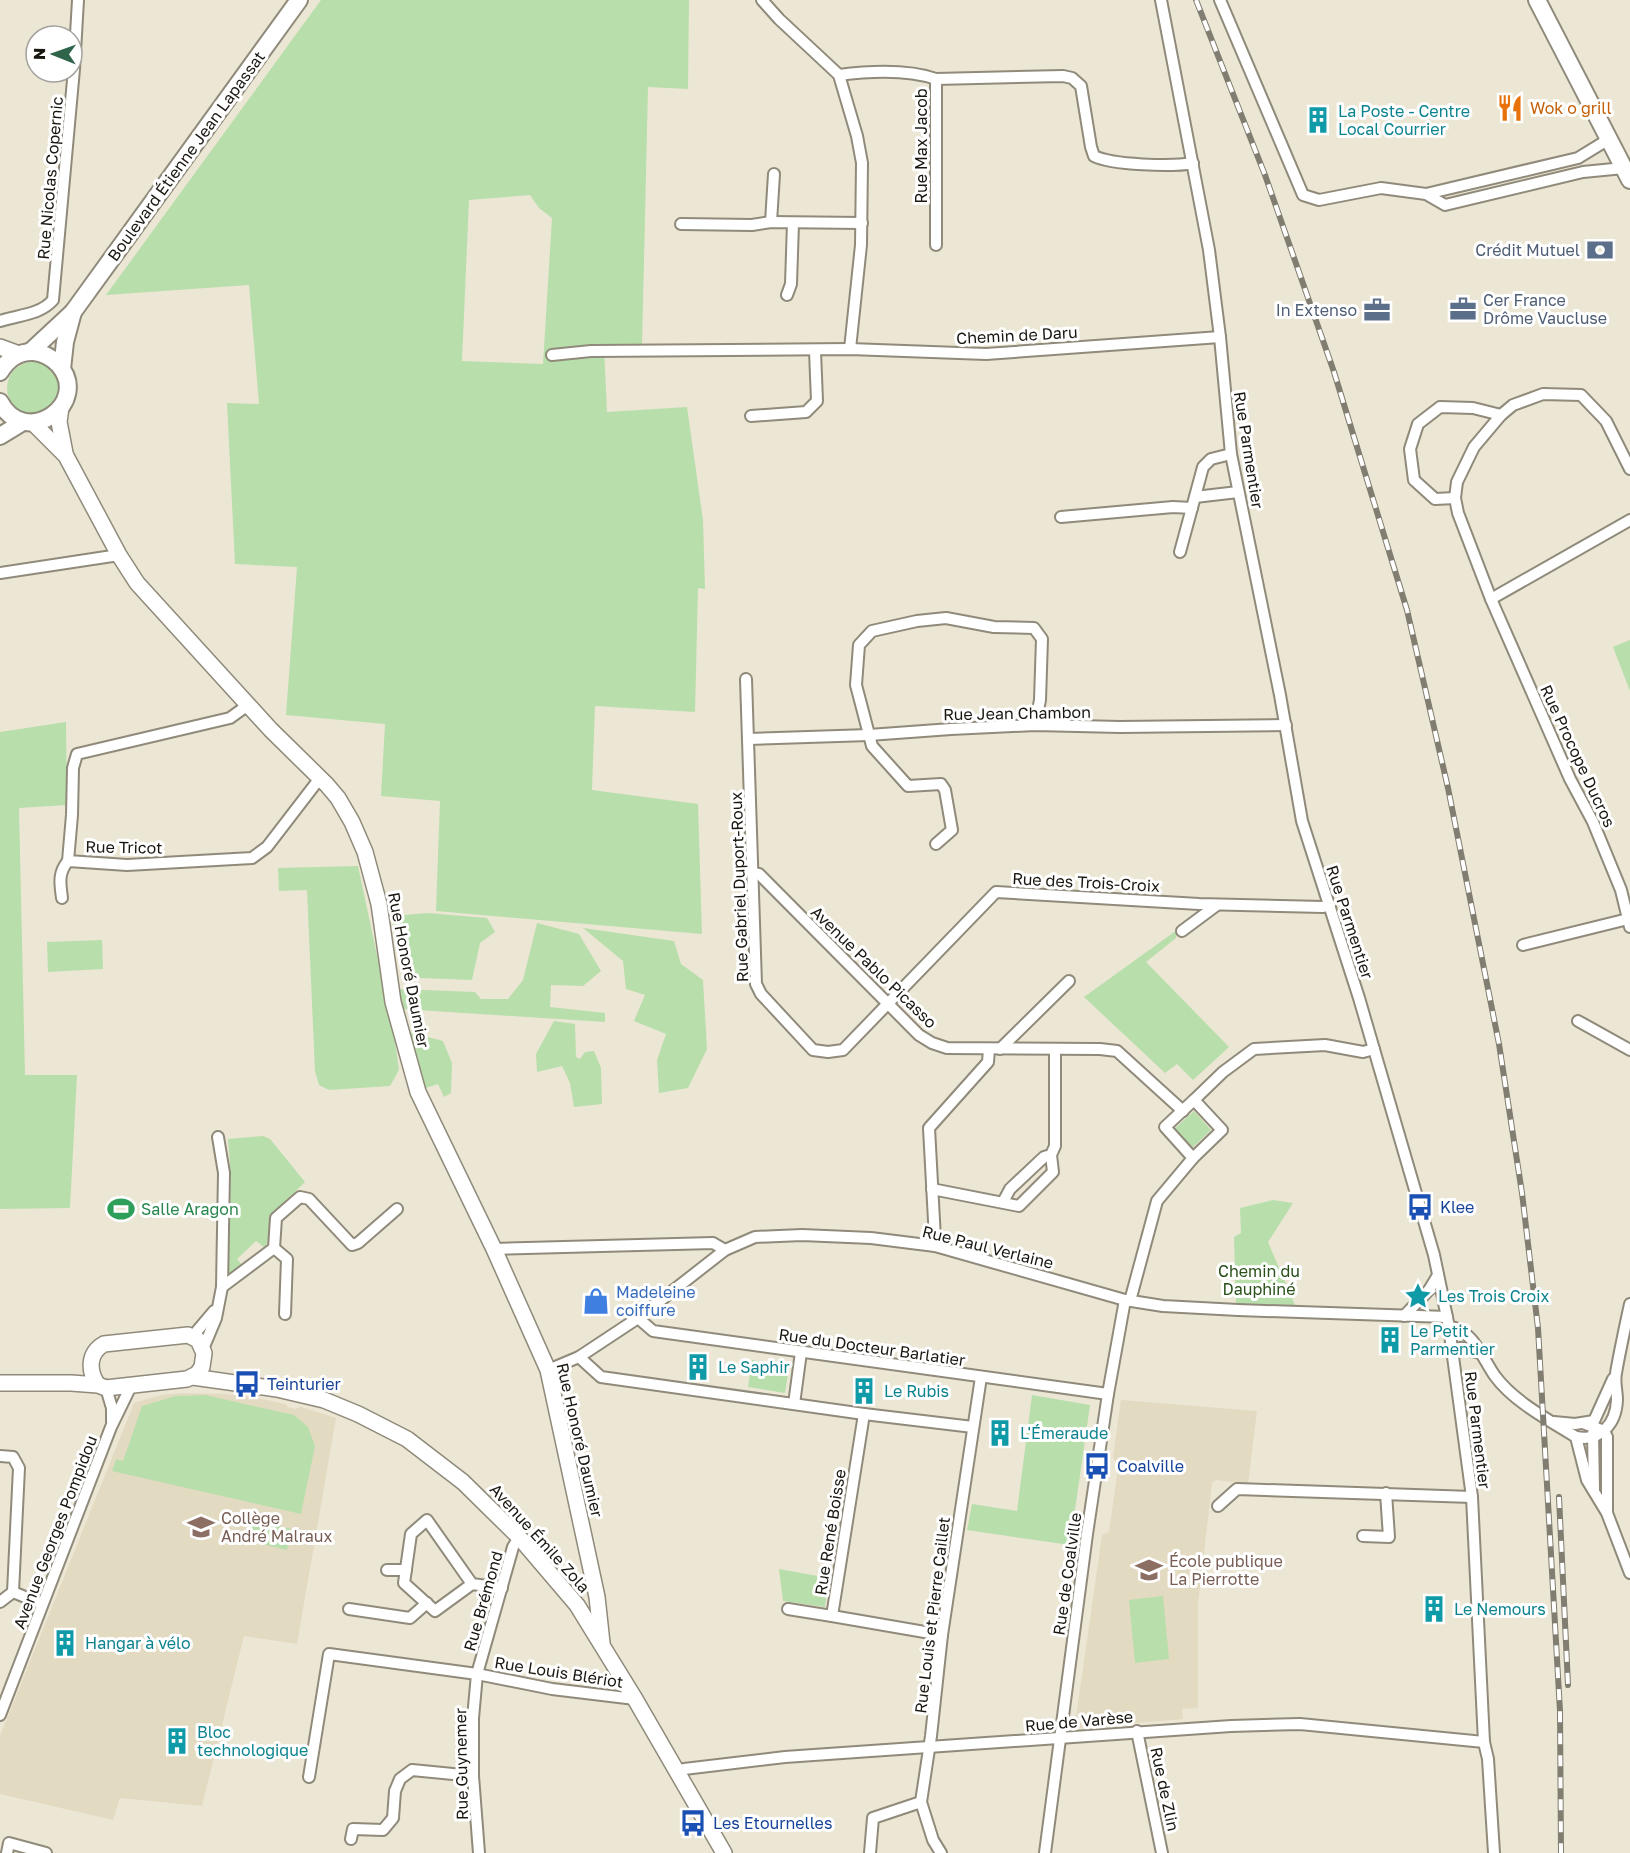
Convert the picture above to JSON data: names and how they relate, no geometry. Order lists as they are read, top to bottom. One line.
{"streets":{"main road":["Boulevard Étienne Jean Lapassat"],"street":["Rue Max Jacob","Rue Nicolas Copernic","Chemin de Daru","Rue Parmentier","Rue Jean Chambon","Rue Procope Ducros","Rue Tricot","Rue des Trois-Croix","Rue Gabriel Duport-Roux","Avenue Pablo Picasso","Rue Honoré Daumier","Rue Paul Verlaine","Rue du Docteur Barlatier","Avenue Georges Pompidou","Rue René Boisse","Avenue Émile Zola","Rue de Coalville","Rue Brémond","Rue Louis et Pierre Caillet","Rue Louis Blériot","Rue de Varèse","Rue Guynemer","Rue de Zlin"]},"crossings":[["Rue Max Jacob","Rue Parmentier"],["Boulevard Étienne Jean Lapassat","Rue Honoré Daumier"],["Chemin de Daru","Rue Parmentier"],["Rue Parmentier","Rue Jean Chambon"],["Rue Parmentier","Rue des Trois-Croix"],["Rue Parmentier","Rue Paul Verlaine"],["Rue Parmentier","Rue de Varèse"],["Rue Jean Chambon","Rue Gabriel Duport-Roux"],["Rue Tricot","Rue Honoré Daumier"],["Rue des Trois-Croix","Rue Gabriel Duport-Roux"],["Rue des Trois-Croix","Avenue Pablo Picasso"],["Rue Gabriel Duport-Roux","Avenue Pablo Picasso"],["Rue Honoré Daumier","Avenue Émile Zola"],["Rue Paul Verlaine","Rue de Coalville"],["Rue du Docteur Barlatier","Rue de Coalville"],["Rue du Docteur Barlatier","Rue Louis et Pierre Caillet"],["Avenue Georges Pompidou","Avenue Émile Zola"],["Rue René Boisse","Rue Louis et Pierre Caillet"],["Avenue Émile Zola","Rue Brémond"],["Avenue Émile Zola","Rue Louis Blériot"],["Avenue Émile Zola","Rue de Varèse"],["Rue de Coalville","Rue de Varèse"],["Rue Brémond","Rue Louis Blériot"],["Rue Brémond","Rue Guynemer"],["Rue Louis et Pierre Caillet","Rue de Varèse"],["Rue Louis Blériot","Rue Guynemer"],["Rue de Varèse","Rue de Zlin"]],"parks":["Chemin du Dauphiné"],"places":{"restaurant":["Wok o grill"],"building":["La Poste - Centre Local Courrier","Le Petit Parmentier","Le Saphir","Le Rubis","L'Émeraude","Le Nemours","Hangar à vélo","Bloc technologique"],"bank":["Crédit Mutuel"],"office":["Cer France Drôme Vaucluse","In Extenso"],"bus stop":["Klee","Teinturier","Coalville","Les Etournelles"],"sports":["Salle Aragon"],"place":["Les Trois Croix"],"shop":["Madeleine coiffure"],"school or university":["Collège André Malraux","École publique La Pierrotte"]},"north":"left"}
